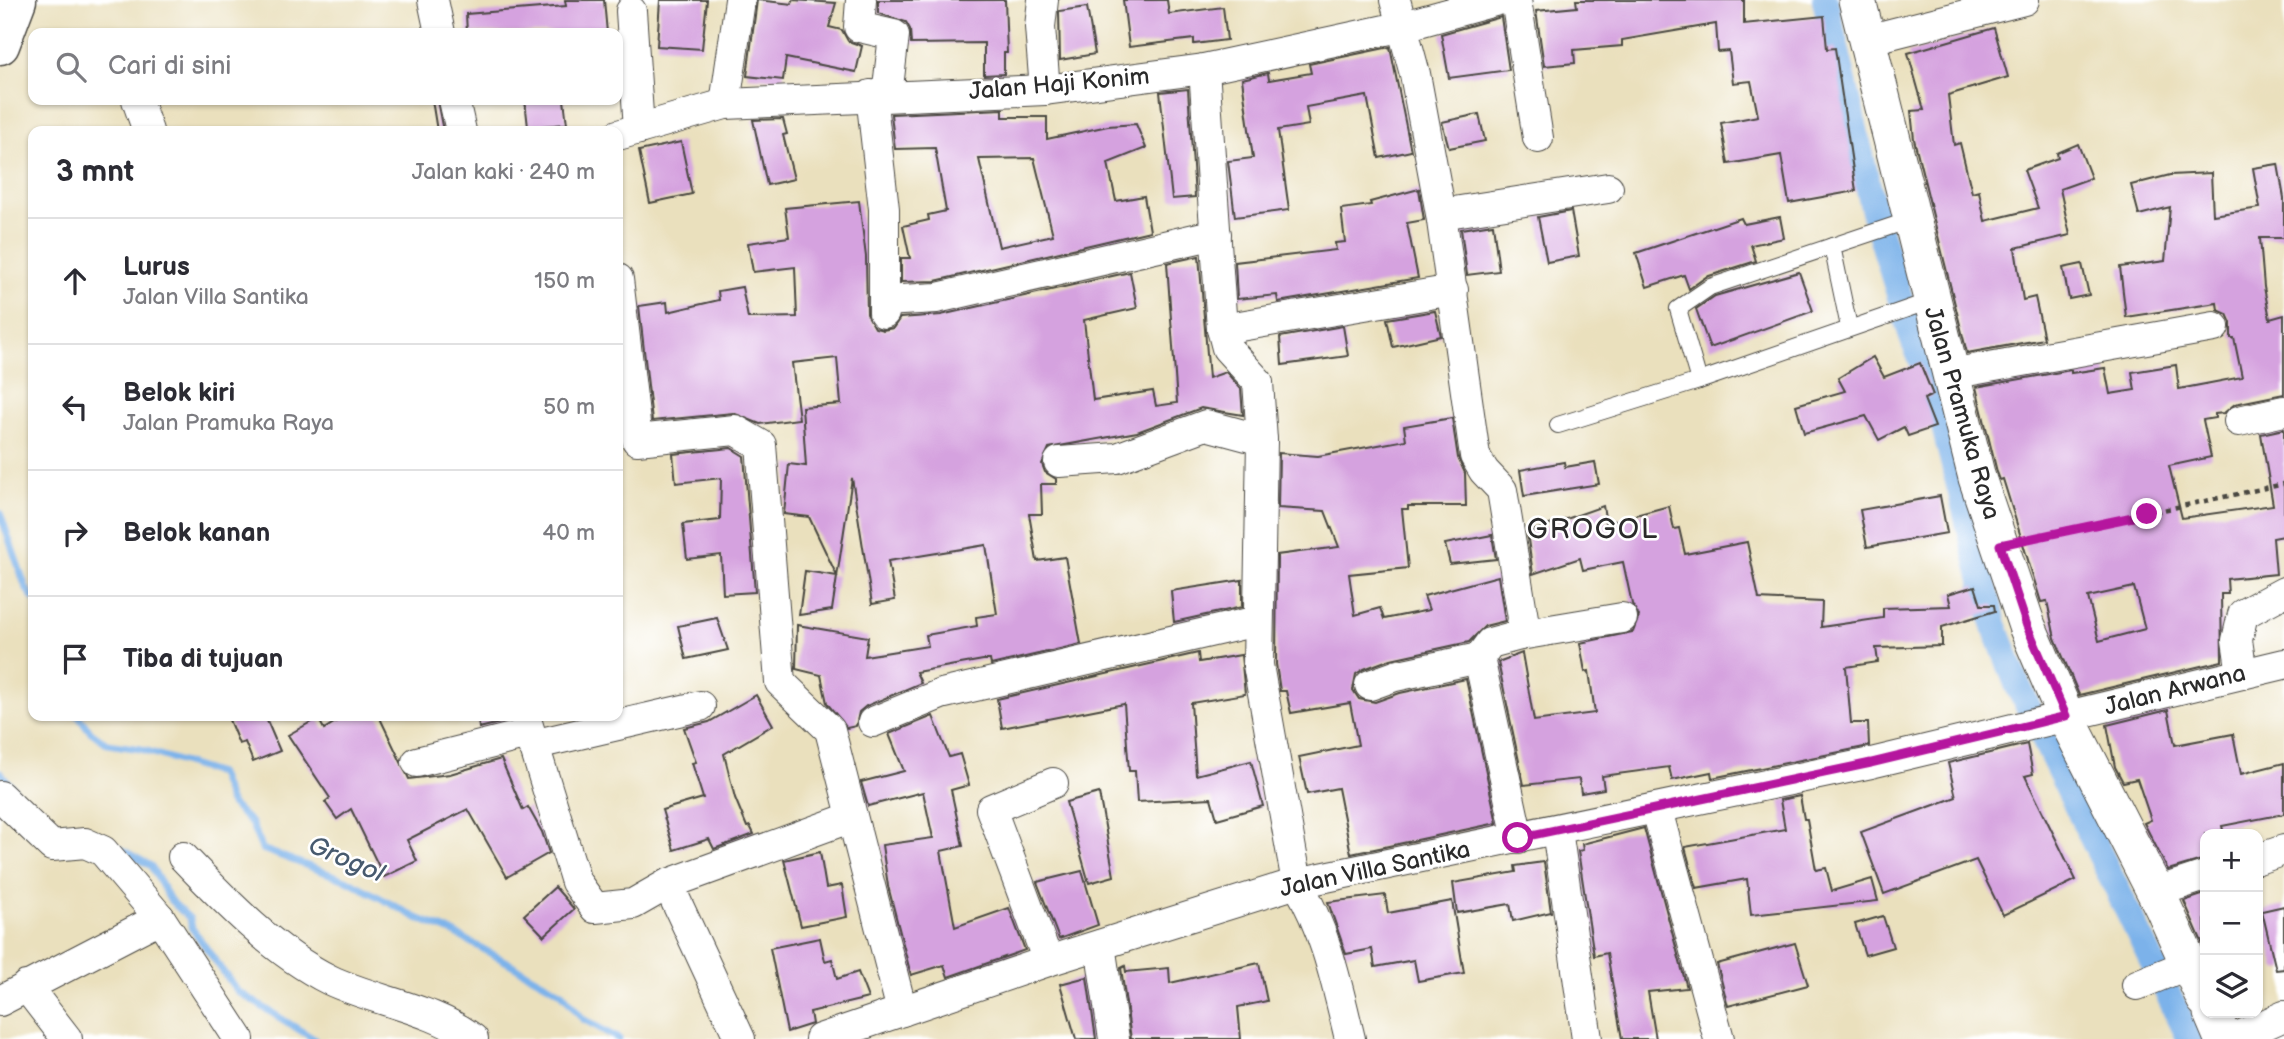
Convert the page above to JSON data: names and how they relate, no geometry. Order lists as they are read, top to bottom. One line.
{"streets":{"street":["Jalan Haji Konim","Jalan Pramuka Raya","Jalan Arwana","Jalan Villa Santika"]},"crossings":[["Jalan Pramuka Raya","Jalan Arwana"],["Jalan Pramuka Raya","Jalan Villa Santika"],["Jalan Arwana","Jalan Villa Santika"]],"districts":["GROGOL"],"water":["Grogol"],"page":{"search":"Cari di sini","heading":["3 mnt","Jalan kaki · 240 m"],"list":[["Lurus","Jalan Villa Santika","150 m"],["Belok kiri","Jalan Pramuka Raya","50 m"],["Belok kanan","40 m"],"Tiba di tujuan"],"map_buttons":["+","−"]}}
